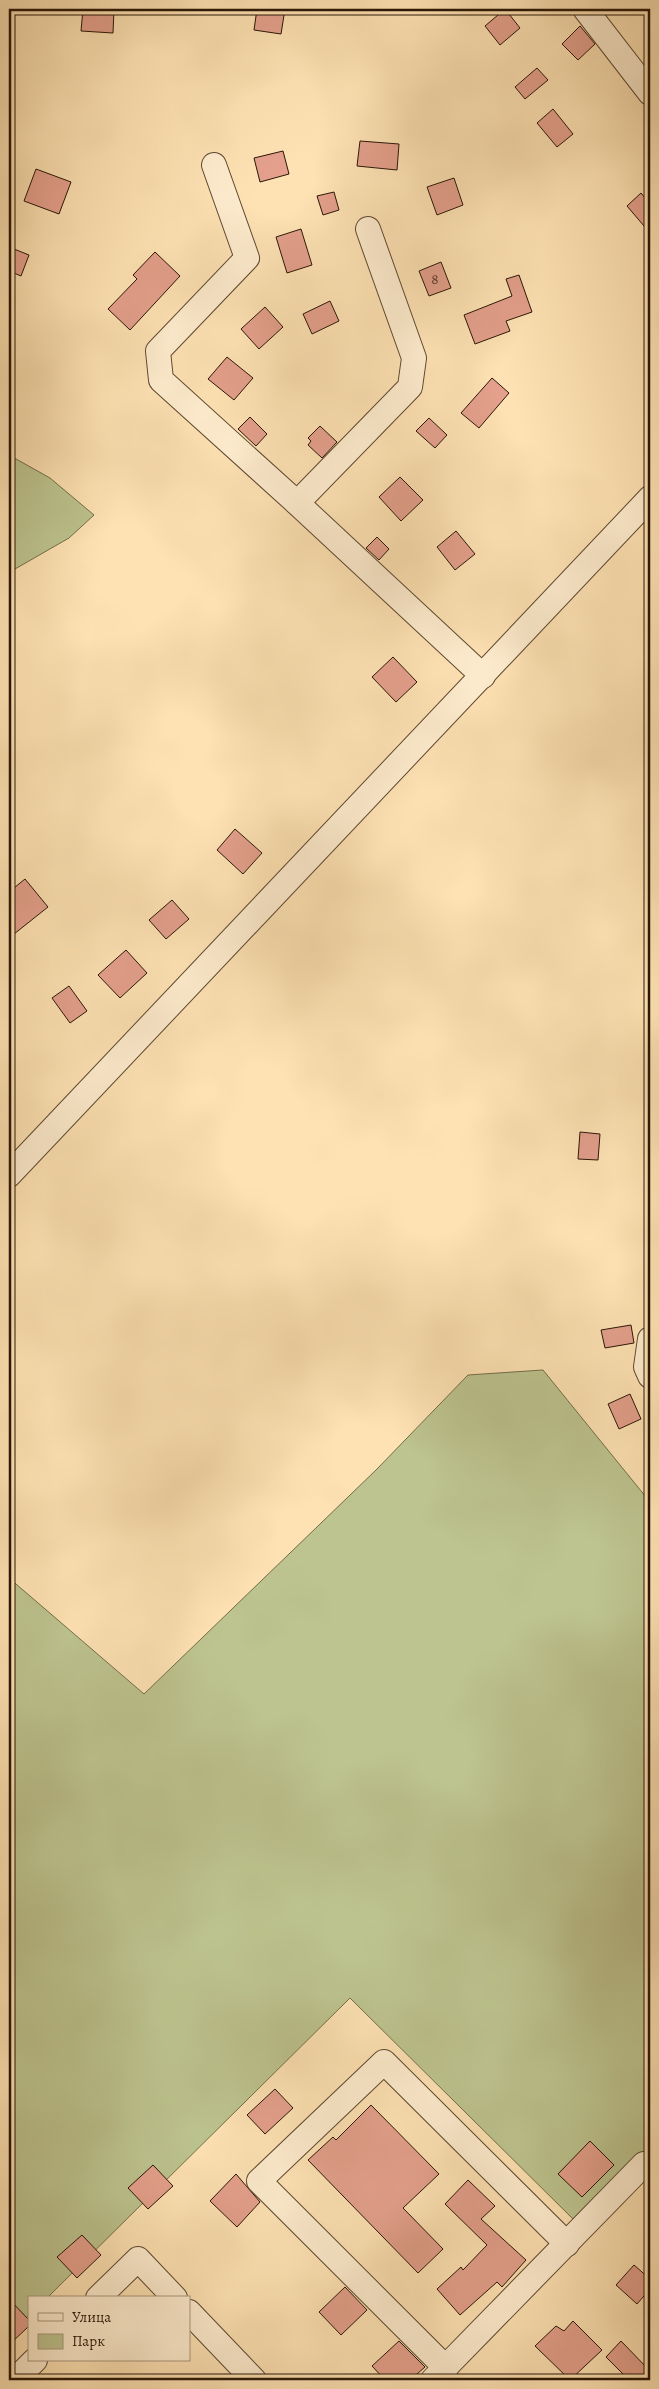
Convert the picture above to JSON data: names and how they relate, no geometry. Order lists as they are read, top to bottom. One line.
{"house_numbers":["8"],"legend":["Улица","Парк"]}
